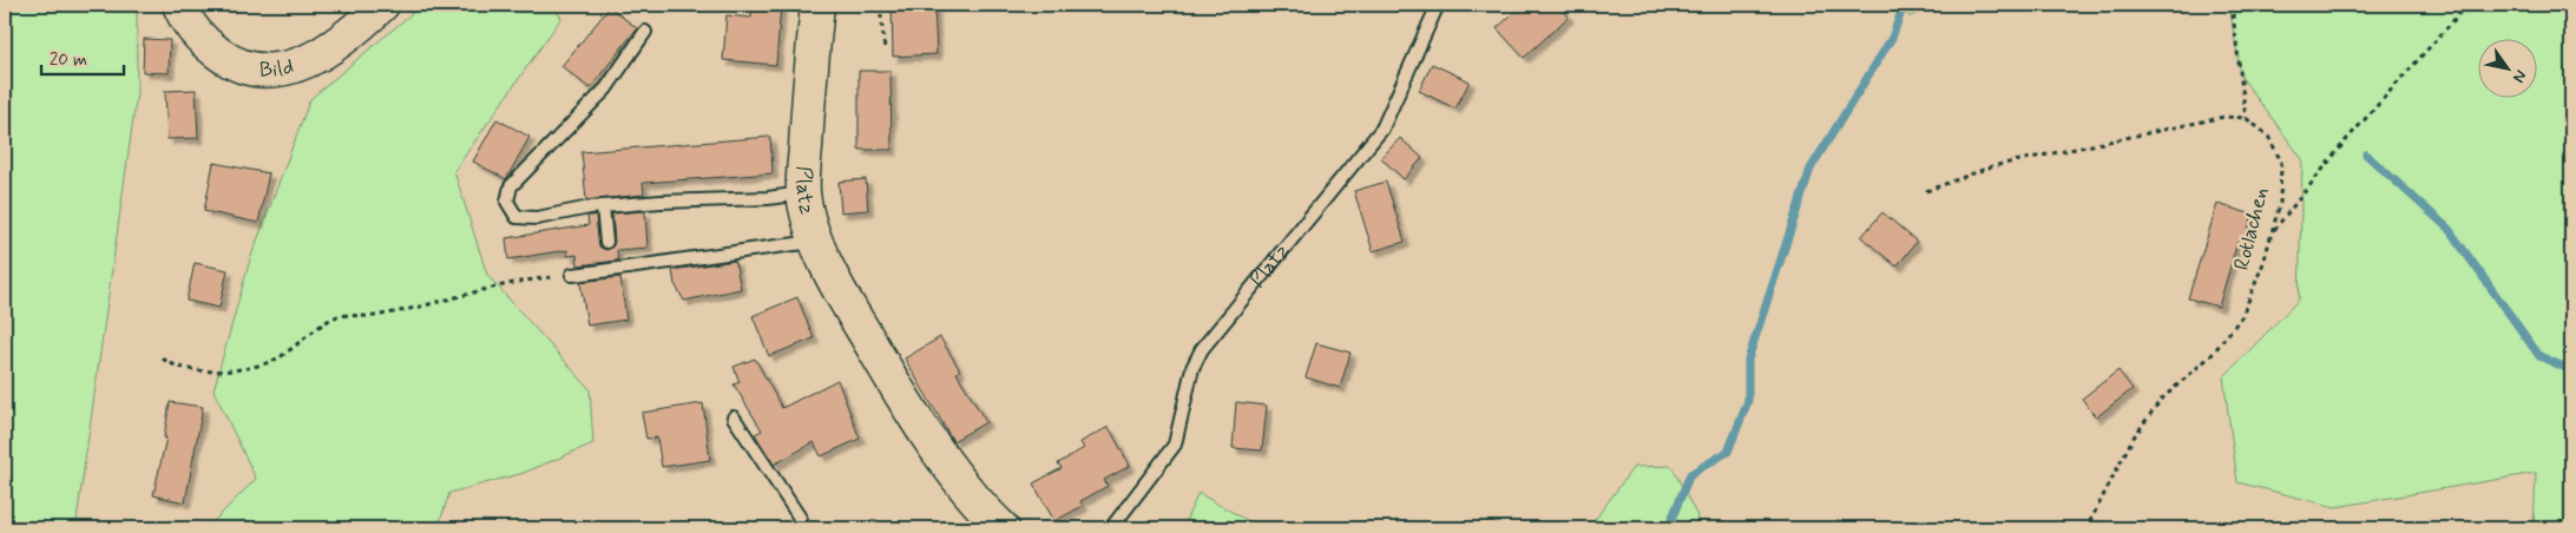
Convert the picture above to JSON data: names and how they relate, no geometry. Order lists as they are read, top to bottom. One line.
{"streets":{"street":["Bild","Platz"],"path":["Rotlachen"]},"scale_bar":"20 m","north":"bottom right"}
